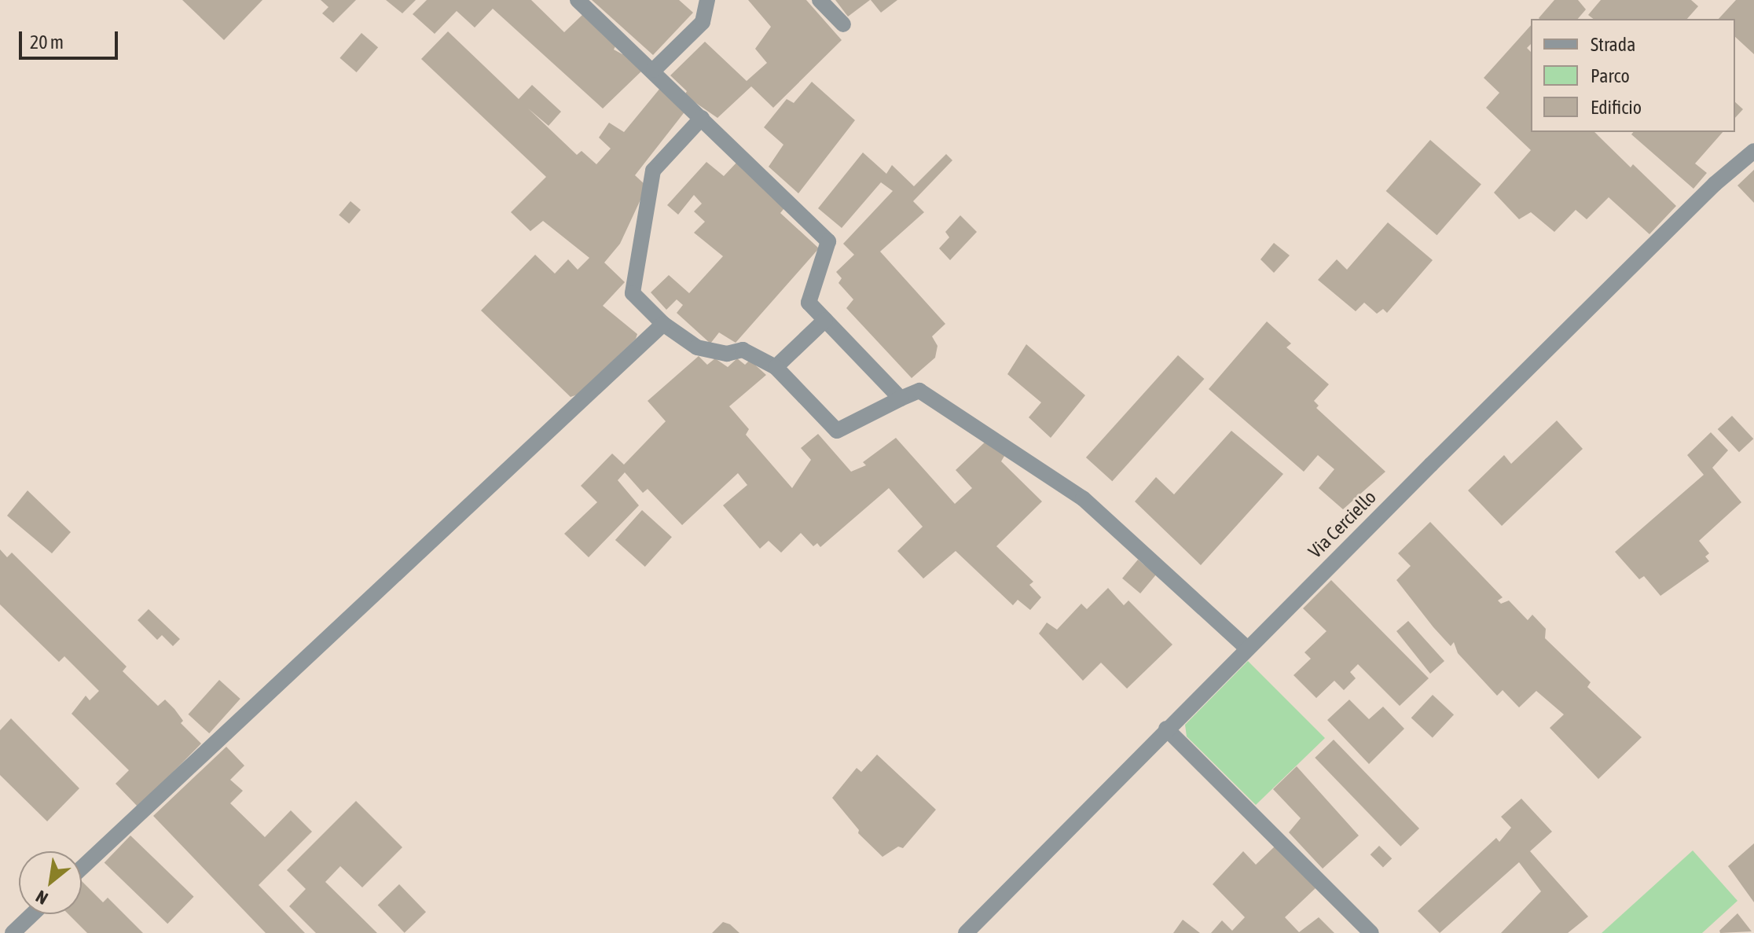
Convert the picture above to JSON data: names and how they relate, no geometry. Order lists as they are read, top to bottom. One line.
{"streets":{"street":["Via Cerciello"]},"legend":["Strada","Parco","Edificio"],"scale_bar":"20 m","north":"bottom left"}
